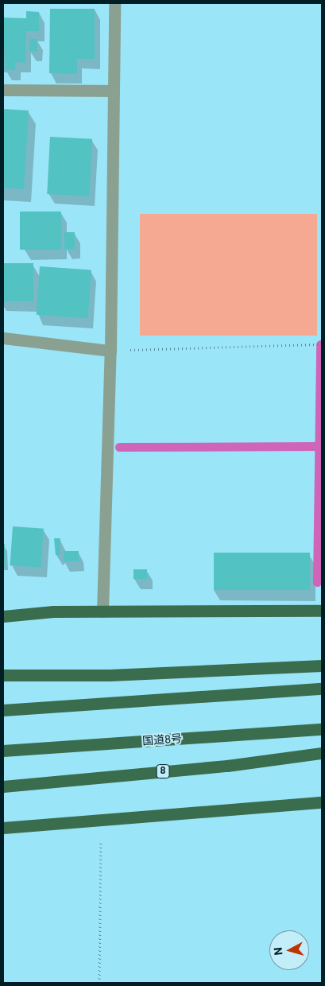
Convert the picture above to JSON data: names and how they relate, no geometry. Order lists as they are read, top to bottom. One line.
{"streets":{"highway":["国道8号","8"]},"north":"left"}
